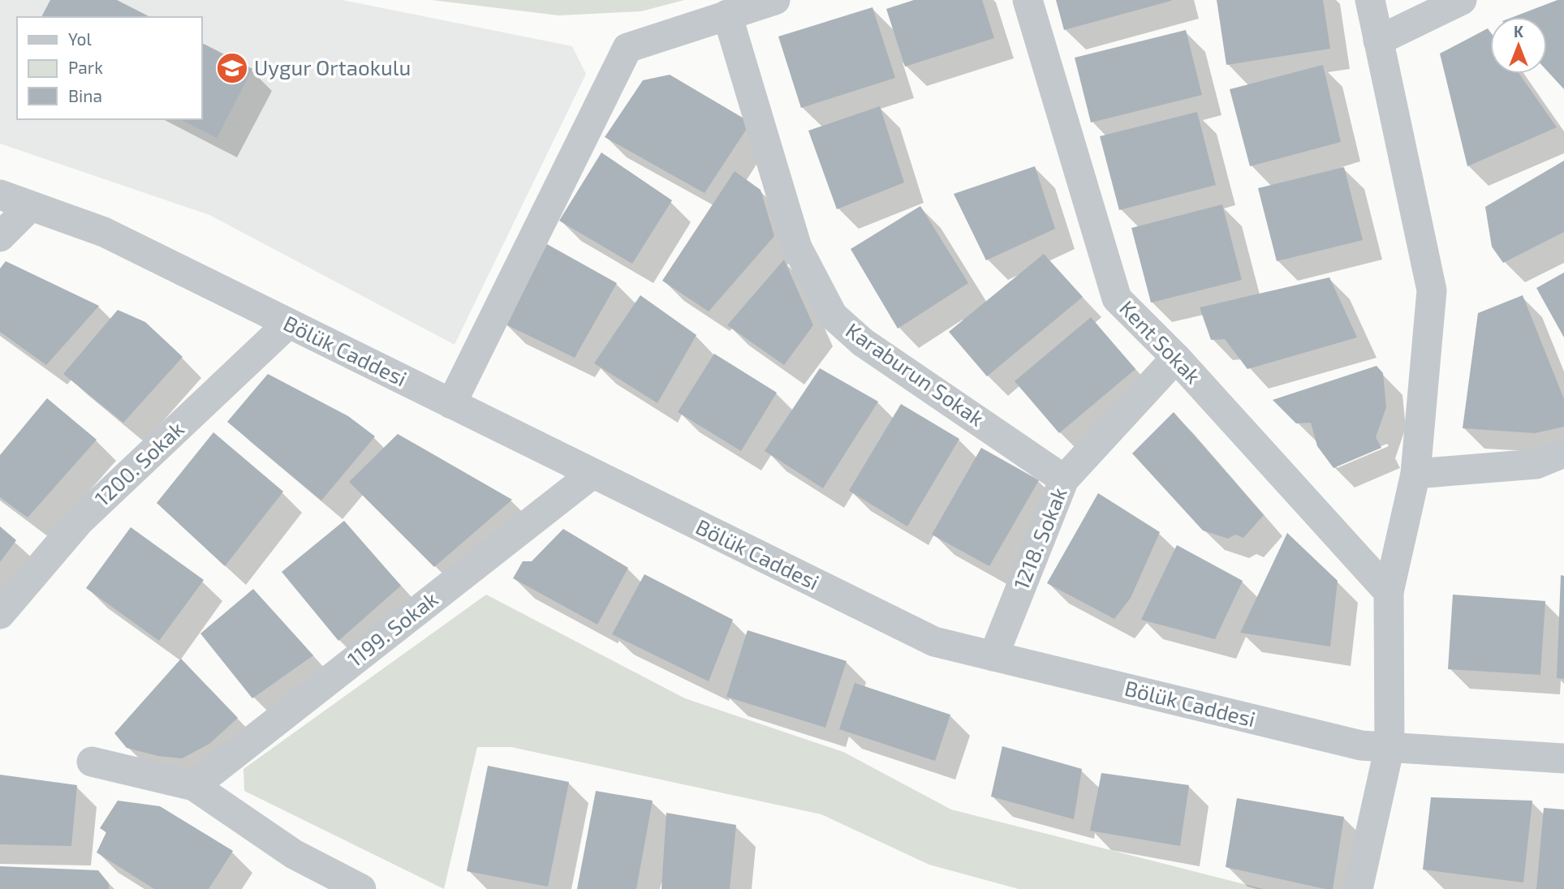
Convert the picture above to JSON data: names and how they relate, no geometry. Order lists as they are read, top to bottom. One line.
{"streets":{"street":["Kent Sokak","Bölük Caddesi","Karaburun Sokak","1200. Sokak","1218. Sokak","1199. Sokak"]},"crossings":[["Kent Sokak","1218. Sokak"],["Bölük Caddesi","1200. Sokak"],["Bölük Caddesi","1218. Sokak"],["Bölük Caddesi","1199. Sokak"],["Karaburun Sokak","1218. Sokak"]],"places":{"school or university":["Uygur Ortaokulu"]},"legend":["Yol","Park","Bina"],"north":"top"}
